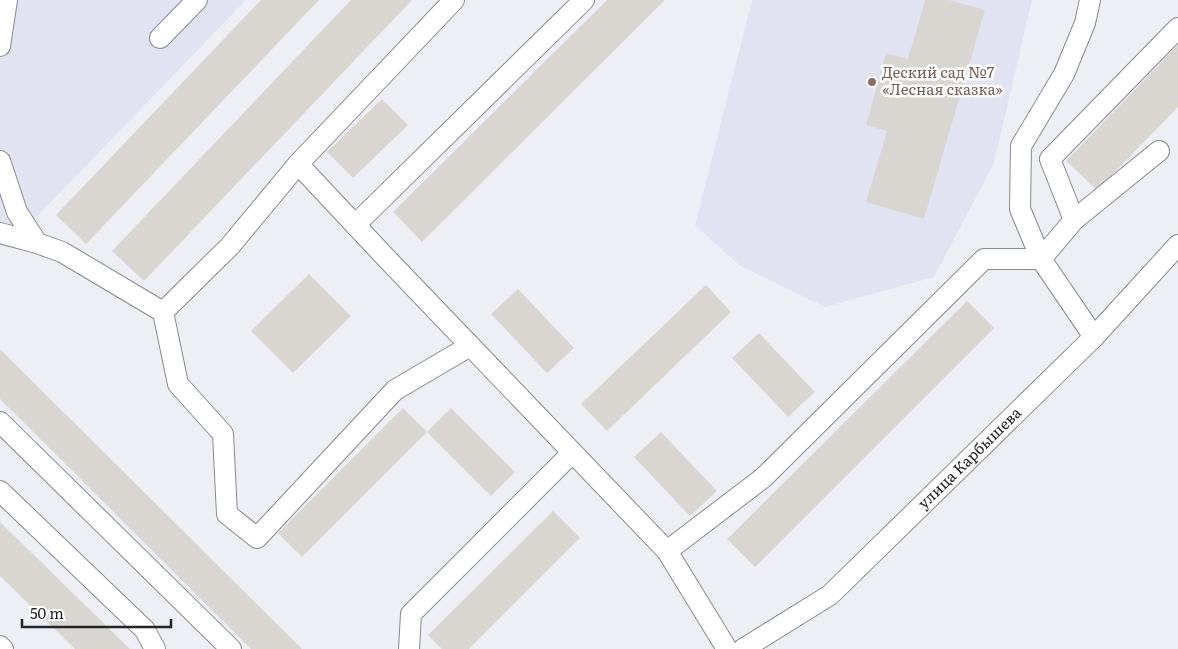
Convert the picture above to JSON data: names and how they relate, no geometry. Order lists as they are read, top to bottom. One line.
{"streets":{"street":["улица Карбышева"]},"places":["Деский сад №7 «Лесная сказка»"],"scale_bar":"50 m"}
